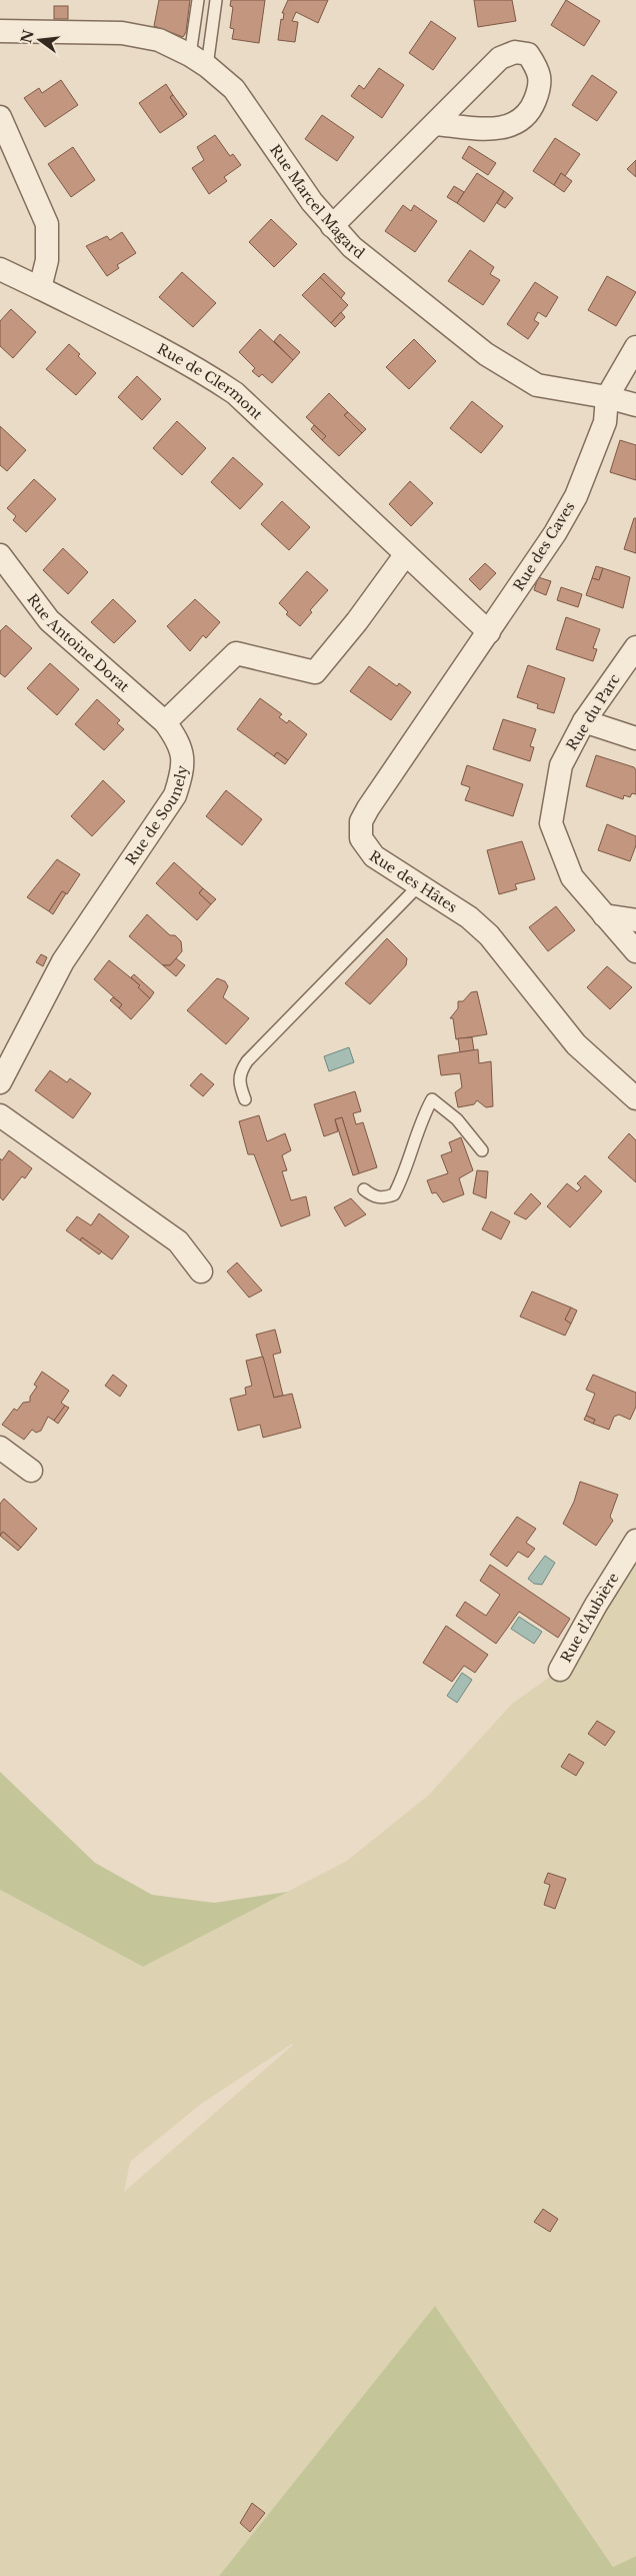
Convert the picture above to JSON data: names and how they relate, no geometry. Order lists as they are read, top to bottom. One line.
{"streets":{"street":["Rue Marcel Magard","Rue de Clermont","Rue des Caves","Rue Antoine Dorat","Rue du Parc","Rue de Sounely","Rue des Hâtes","Rue d'Aubière"]},"crossings":[["Rue Marcel Magard","Rue des Caves"],["Rue de Clermont","Rue des Caves"],["Rue de Clermont","Rue des Hâtes"],["Rue des Caves","Rue des Hâtes"],["Rue Antoine Dorat","Rue de Sounely"]],"north":"left"}
